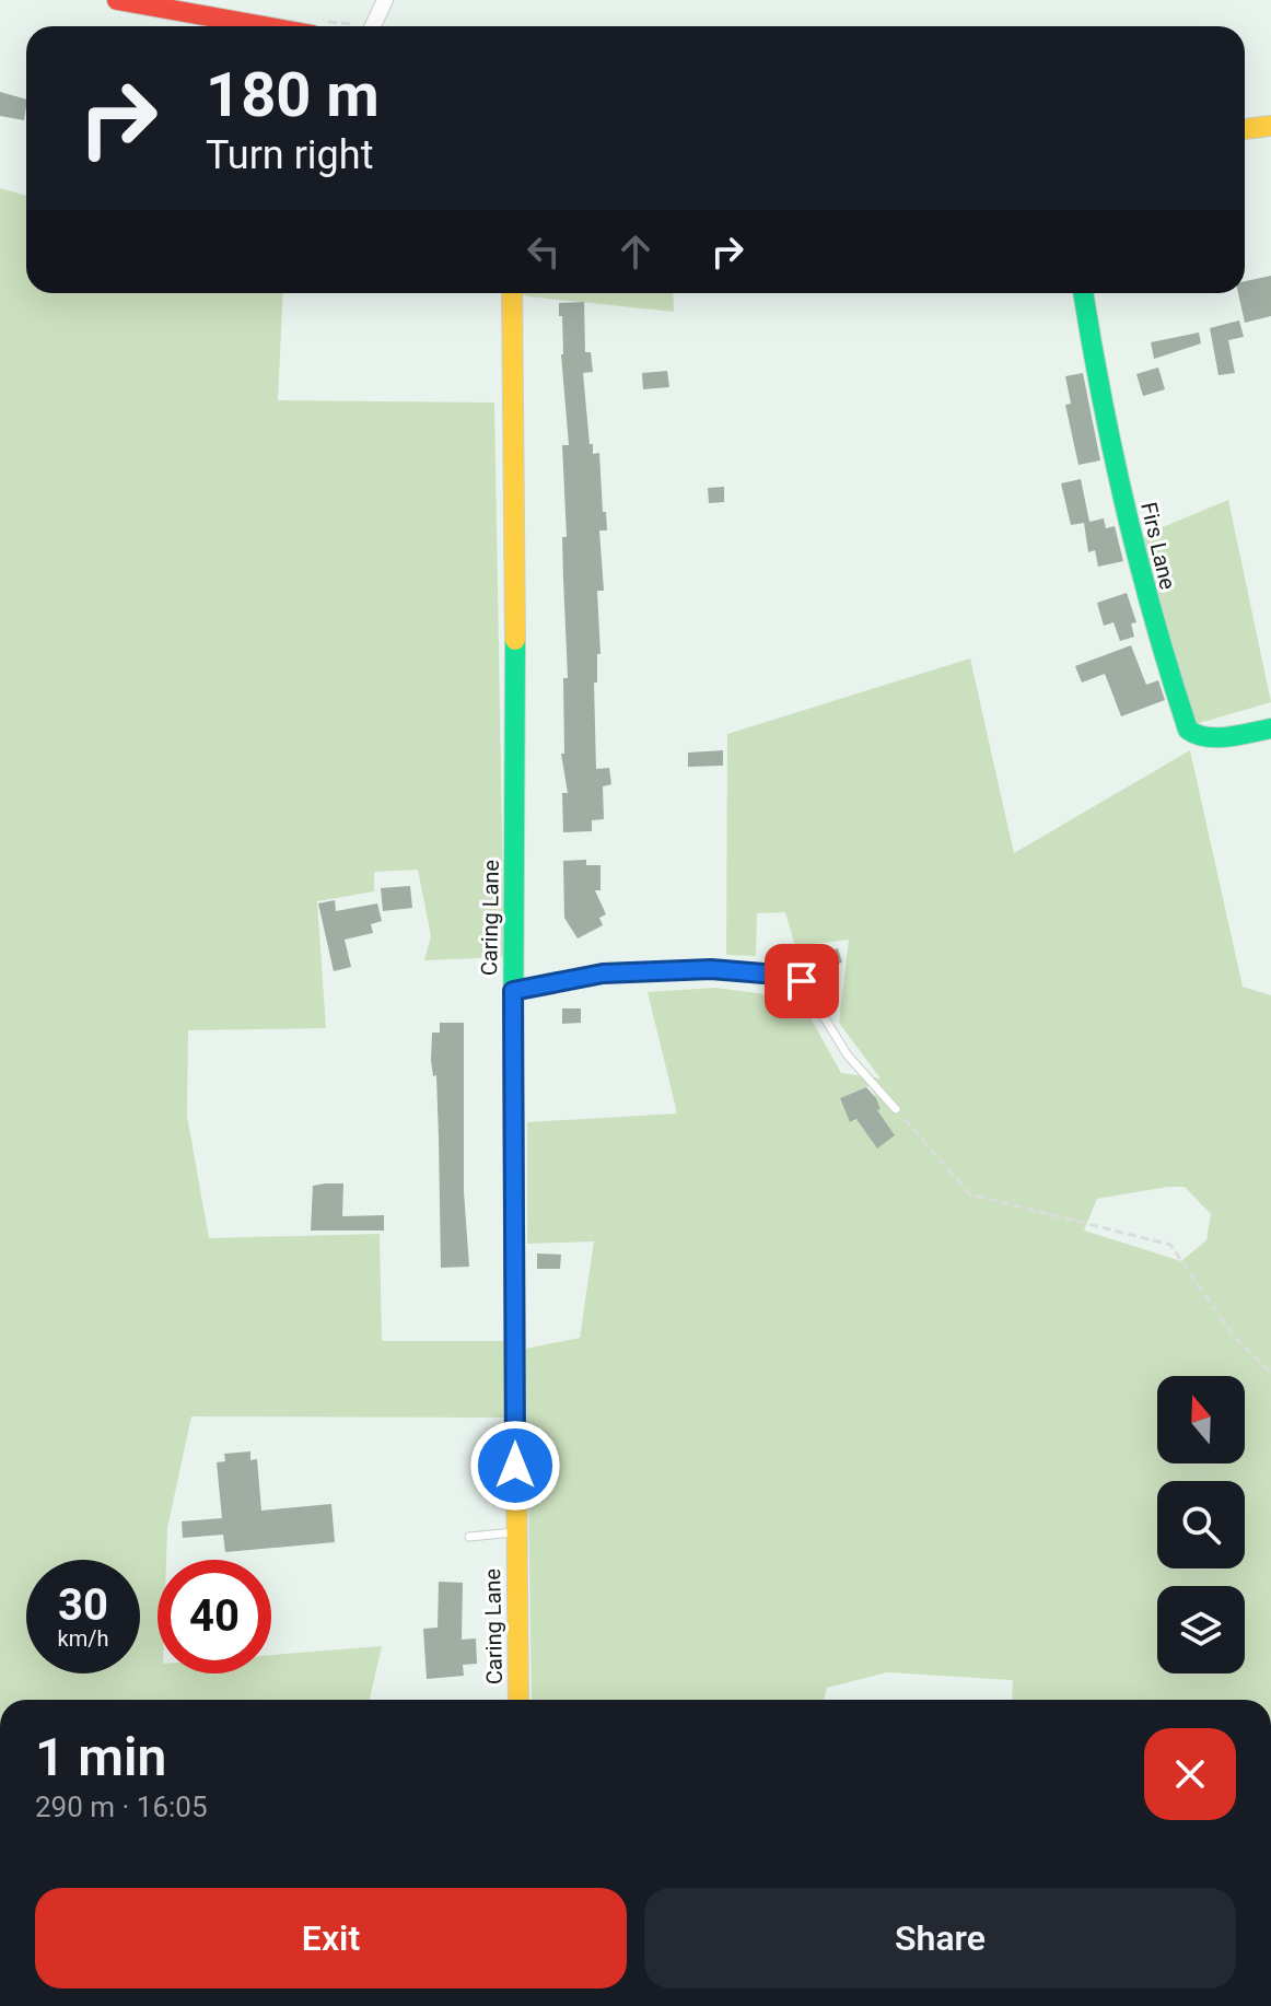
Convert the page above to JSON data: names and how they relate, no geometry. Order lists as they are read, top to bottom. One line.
{"streets":{"street":["Firs Lane","Caring Lane"]},"north":"top","page":{"turn":["180 m","Turn right"],"speed":"30 km/h","limit":"40","heading":["1 min","290 m · 16:05"],"buttons":["Exit","Share"]}}
